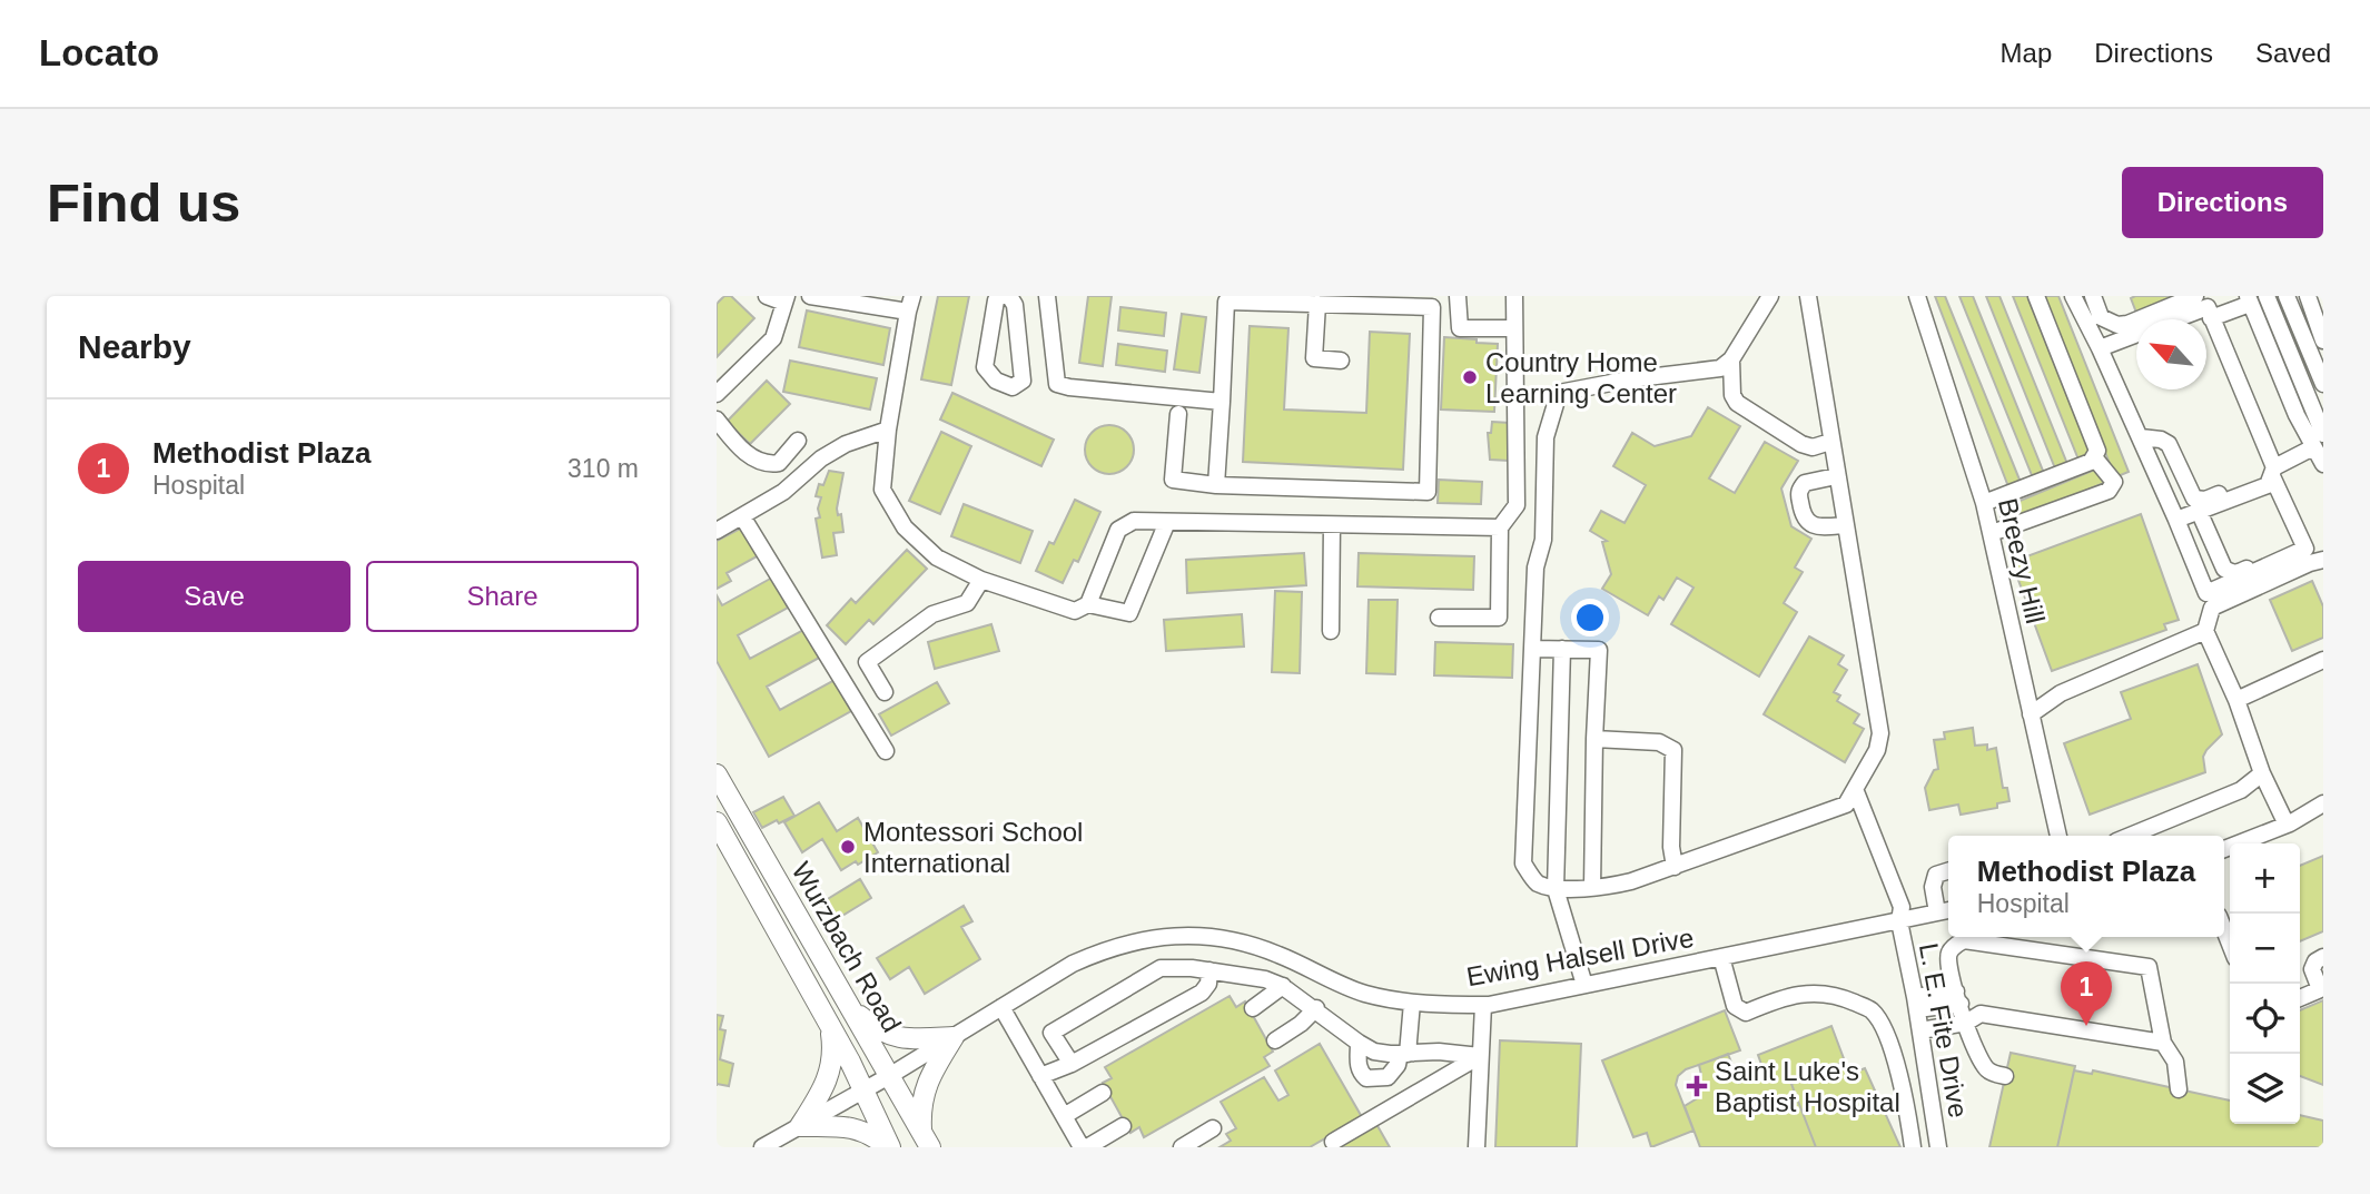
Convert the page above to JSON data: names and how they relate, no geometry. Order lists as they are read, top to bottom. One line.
{"streets":{"main road":["Wurzbach Road"],"street":["Breezy Hill","Ewing Halsell Drive","L. E. Fite Drive"]},"crossings":[["Wurzbach Road","Ewing Halsell Drive"],["Ewing Halsell Drive","L. E. Fite Drive"]],"places":{"other":["Country Home Learning Center","Montessori School International"],"health":["Saint Luke's Baptist Hospital"]},"north":"top left","page":{"header":"Locato","nav":["Map","Directions","Saved"],"buttons":["Directions",["Save","Share"]],"title":"Find us","heading":"Nearby","list":[{"mark":"1","name":"Methodist Plaza","note":"Hospital","value":"310 m"}],"popup":["Methodist Plaza","Hospital"],"map_buttons":["+","−"],"pins":"1"}}
